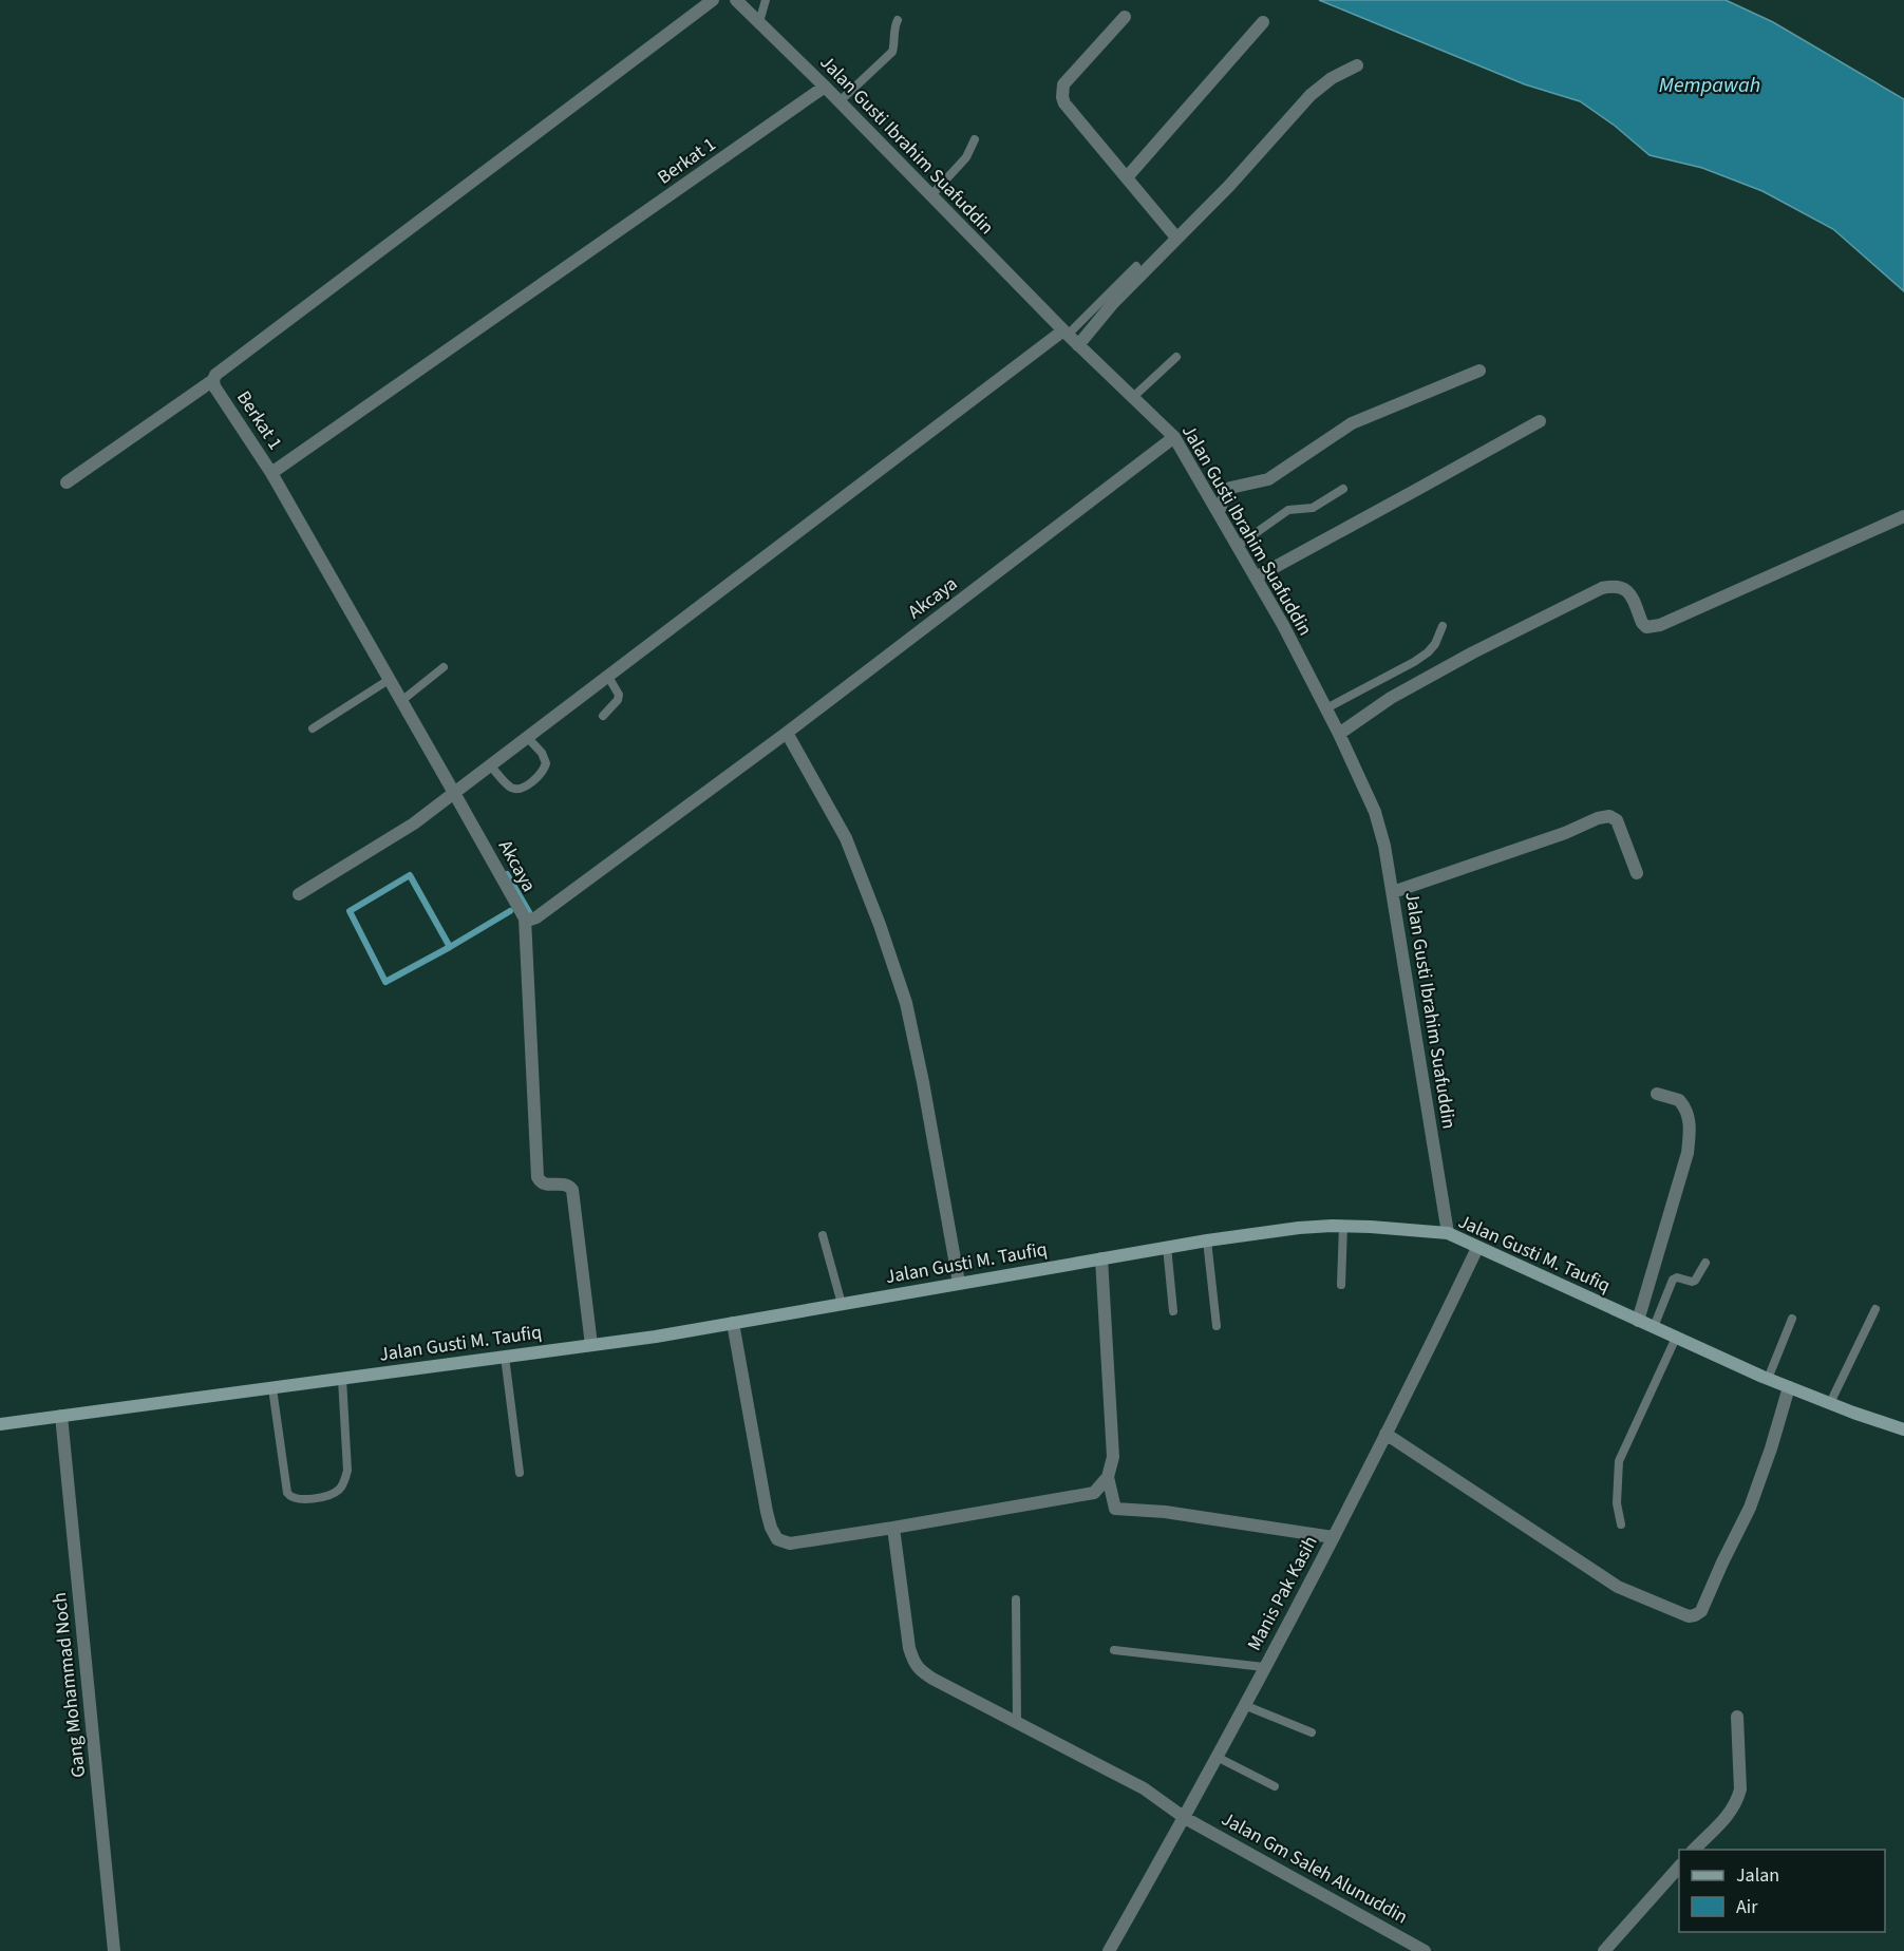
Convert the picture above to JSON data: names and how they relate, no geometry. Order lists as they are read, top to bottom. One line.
{"streets":{"main road":["Jalan Gusti M. Taufiq"],"street":["Jalan Gusti Ibrahim Suafuddin","Berkat 1","Akcaya","Manis Pak Kasih","Gang Mohammad Noch","Jalan Gm Saleh Alunuddin"]},"crossings":[["Jalan Gusti Ibrahim Suafuddin","Berkat 1"],["Jalan Gusti Ibrahim Suafuddin","Akcaya"],["Jalan Gusti Ibrahim Suafuddin","Jalan Gusti M. Taufiq"],["Berkat 1","Akcaya"],["Jalan Gusti M. Taufiq","Manis Pak Kasih"],["Jalan Gusti M. Taufiq","Gang Mohammad Noch"],["Manis Pak Kasih","Jalan Gm Saleh Alunuddin"]],"water":["Mempawah"],"legend":["Jalan","Air"]}
